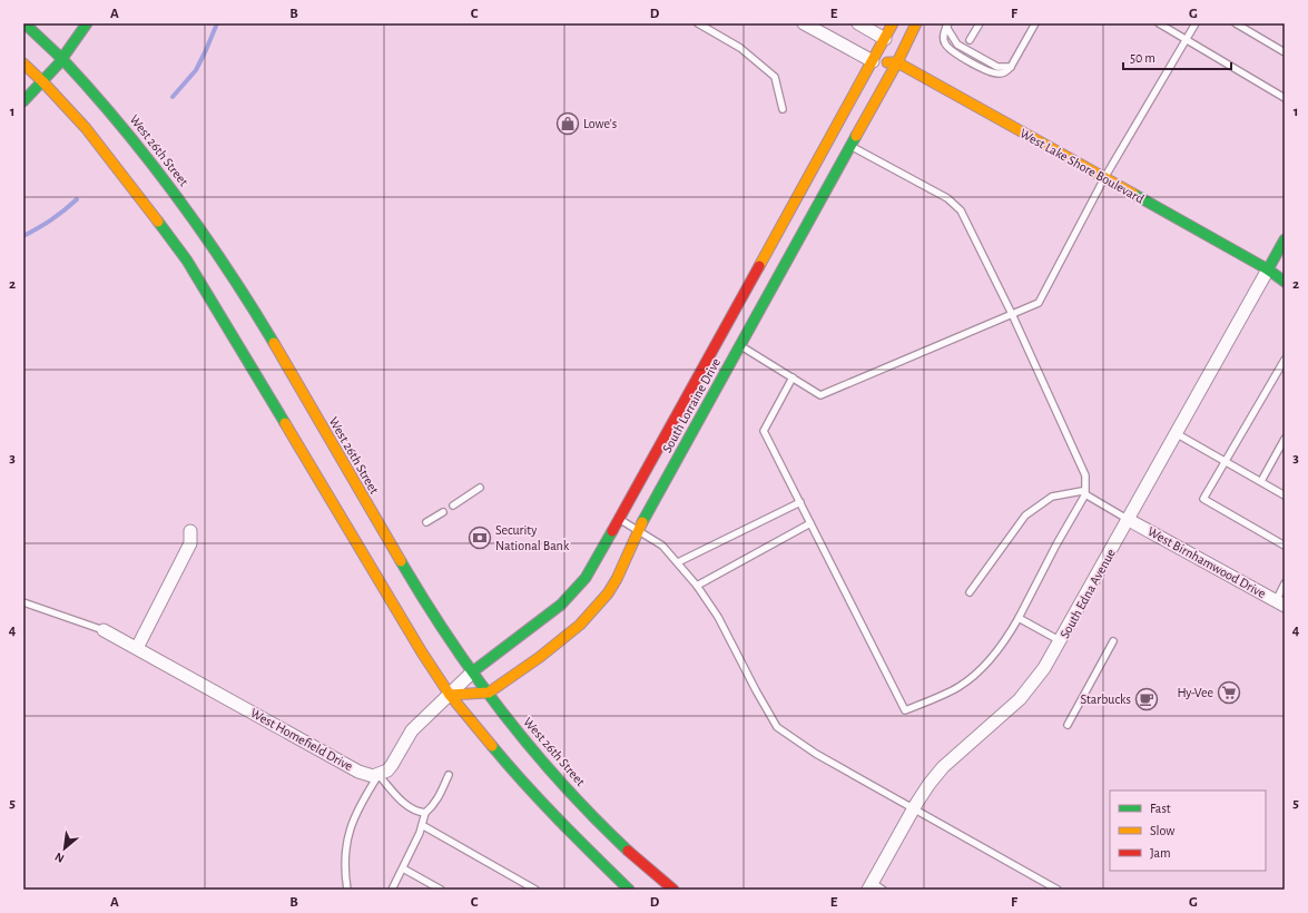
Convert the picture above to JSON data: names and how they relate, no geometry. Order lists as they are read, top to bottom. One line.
{"streets":{"main road":["West 26th Street","West Lake Shore Boulevard","South Lorraine Drive"],"street":["West Birnhamwood Drive","South Edna Avenue","West Homefield Drive"]},"crossings":[["West 26th Street","South Lorraine Drive"],["West Lake Shore Boulevard","South Lorraine Drive"],["West Lake Shore Boulevard","South Edna Avenue"],["West Birnhamwood Drive","South Edna Avenue"]],"places":{"shop":["Lowe's"],"bank":["Security National Bank"],"supermarket":["Hy-Vee"],"cafe":["Starbucks"]},"legend":["Fast","Slow","Jam"],"scale_bar":"50 m","north":"bottom left","grid":{"columns":["A","B","C","D","E","F","G"],"rows":["1","2","3","4","5"]}}
